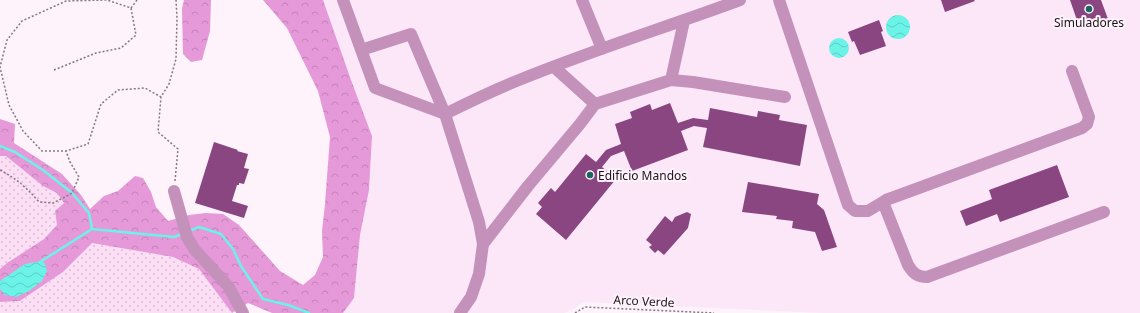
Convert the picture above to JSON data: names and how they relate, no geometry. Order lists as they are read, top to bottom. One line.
{"streets":{"path":["Arco Verde"]},"places":["Simuladores","Edificio Mandos"]}
